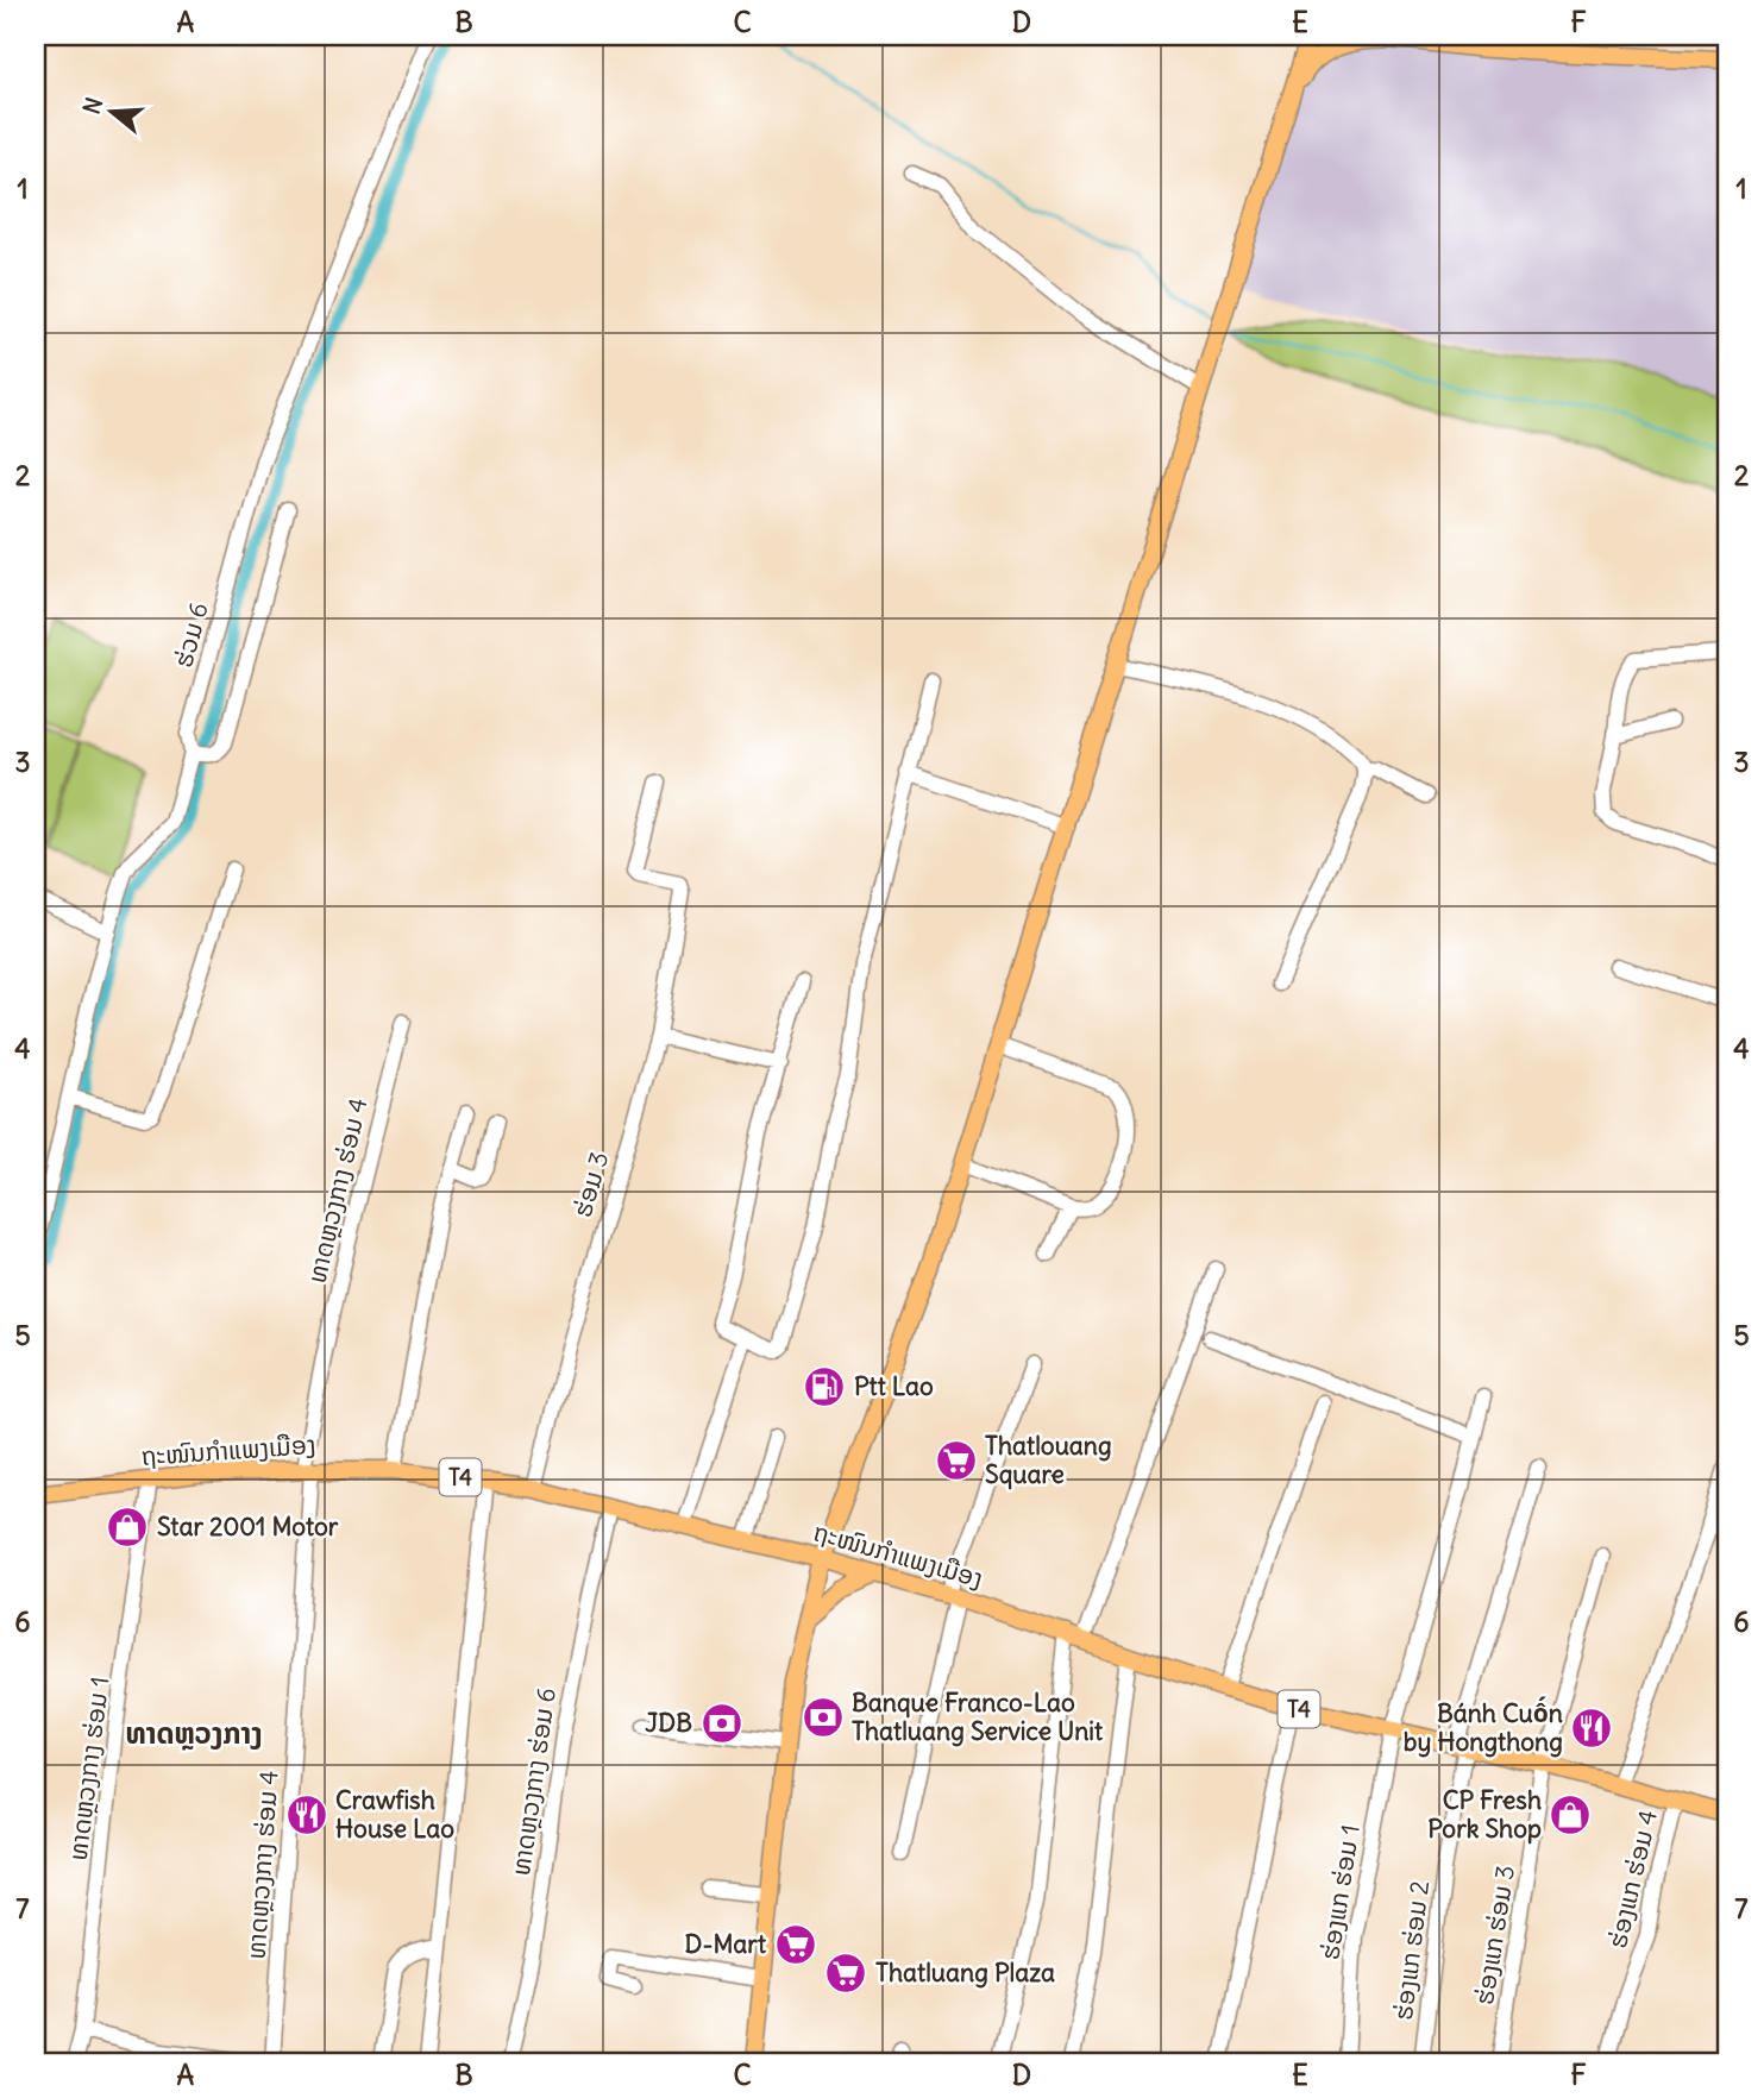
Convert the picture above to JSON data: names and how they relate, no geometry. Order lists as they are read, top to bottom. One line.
{"streets":{"main road":["ຖະໜົນກຳແພງເມືອງ","T4"],"street":["ຮ່ວມ 6","ຮ່ອມ 3","ທາດຫຼວງກາງ ຮ່ອມ 4","ທາດຫຼວງກາງ ຮ່ອມ 1","ທາດຫຼວງກາງ ຮ່ອມ 6","ຮ່ອງແກ ຮ່ອມ 4","ຮ່ອງແກ ຮ່ອມ 1","ຮ່ອງແກ ຮ່ອມ 3","ຮ່ອງແກ ຮ່ອມ 2"]},"crossings":[["ຮ່ອມ 3","ຖະໜົນກຳແພງເມືອງ"],["ທາດຫຼວງກາງ ຮ່ອມ 4","ຖະໜົນກຳແພງເມືອງ"],["ຖະໜົນກຳແພງເມືອງ","ທາດຫຼວງກາງ ຮ່ອມ 1"],["ຖະໜົນກຳແພງເມືອງ","ທາດຫຼວງກາງ ຮ່ອມ 6"],["ຖະໜົນກຳແພງເມືອງ","ຮ່ອງແກ ຮ່ອມ 4"],["ຖະໜົນກຳແພງເມືອງ","ຮ່ອງແກ ຮ່ອມ 1"],["ຖະໜົນກຳແພງເມືອງ","ຮ່ອງແກ ຮ່ອມ 3"],["ຖະໜົນກຳແພງເມືອງ","ຮ່ອງແກ ຮ່ອມ 2"]],"districts":["ທາດຫຼວງກາງ"],"places":{"fuel station":["Ptt Lao"],"supermarket":["Thatlouang Square","D-Mart","Thatluang Plaza"],"shop":["Star 2001 Motor","CP Fresh Pork Shop"],"bank":["Banque Franco-Lao Thatluang Service Unit","JDB"],"restaurant":["Bánh Cuốn by Hongthong","Crawfish House Lao"]},"north":"left","grid":{"columns":["A","B","C","D","E","F"],"rows":["1","2","3","4","5","6","7"]}}
